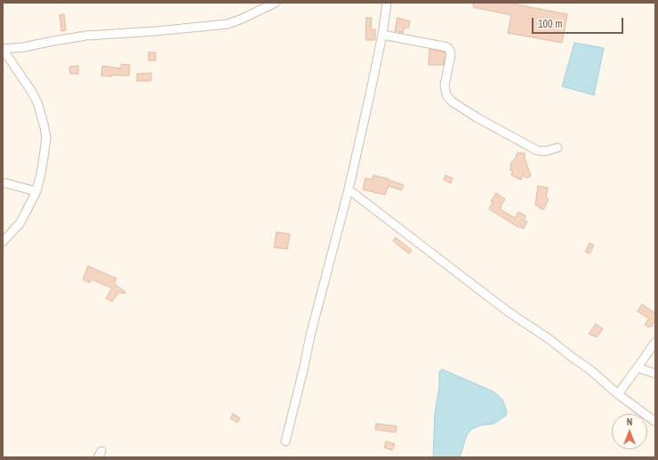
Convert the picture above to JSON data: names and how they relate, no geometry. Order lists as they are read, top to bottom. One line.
{"scale_bar":"100 m","north":"top"}
